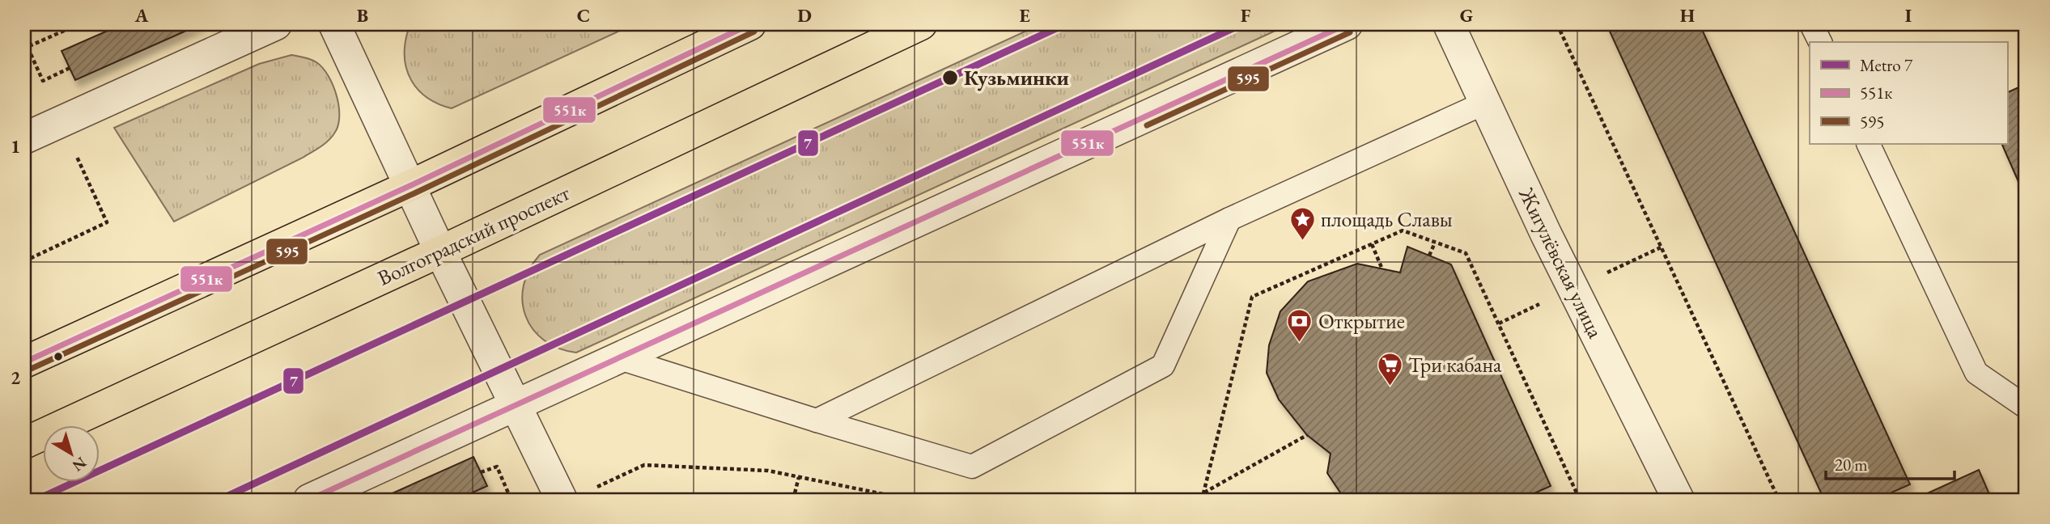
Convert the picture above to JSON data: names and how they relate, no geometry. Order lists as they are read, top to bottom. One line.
{"streets":{"main road":["Волгоградский проспект"],"street":["Жигулёвская улица"]},"places":{"other":["Кузьминки"],"place":["площадь Славы"],"bank":["Открытие"],"supermarket":["Три кабана"]},"lines":["metro line 7","transit line 551к","transit line 595"],"legend":["Metro 7","551к","595"],"scale_bar":"20 m","north":"bottom right","grid":{"columns":["A","B","C","D","E","F","G","H","I"],"rows":["1","2"]}}
